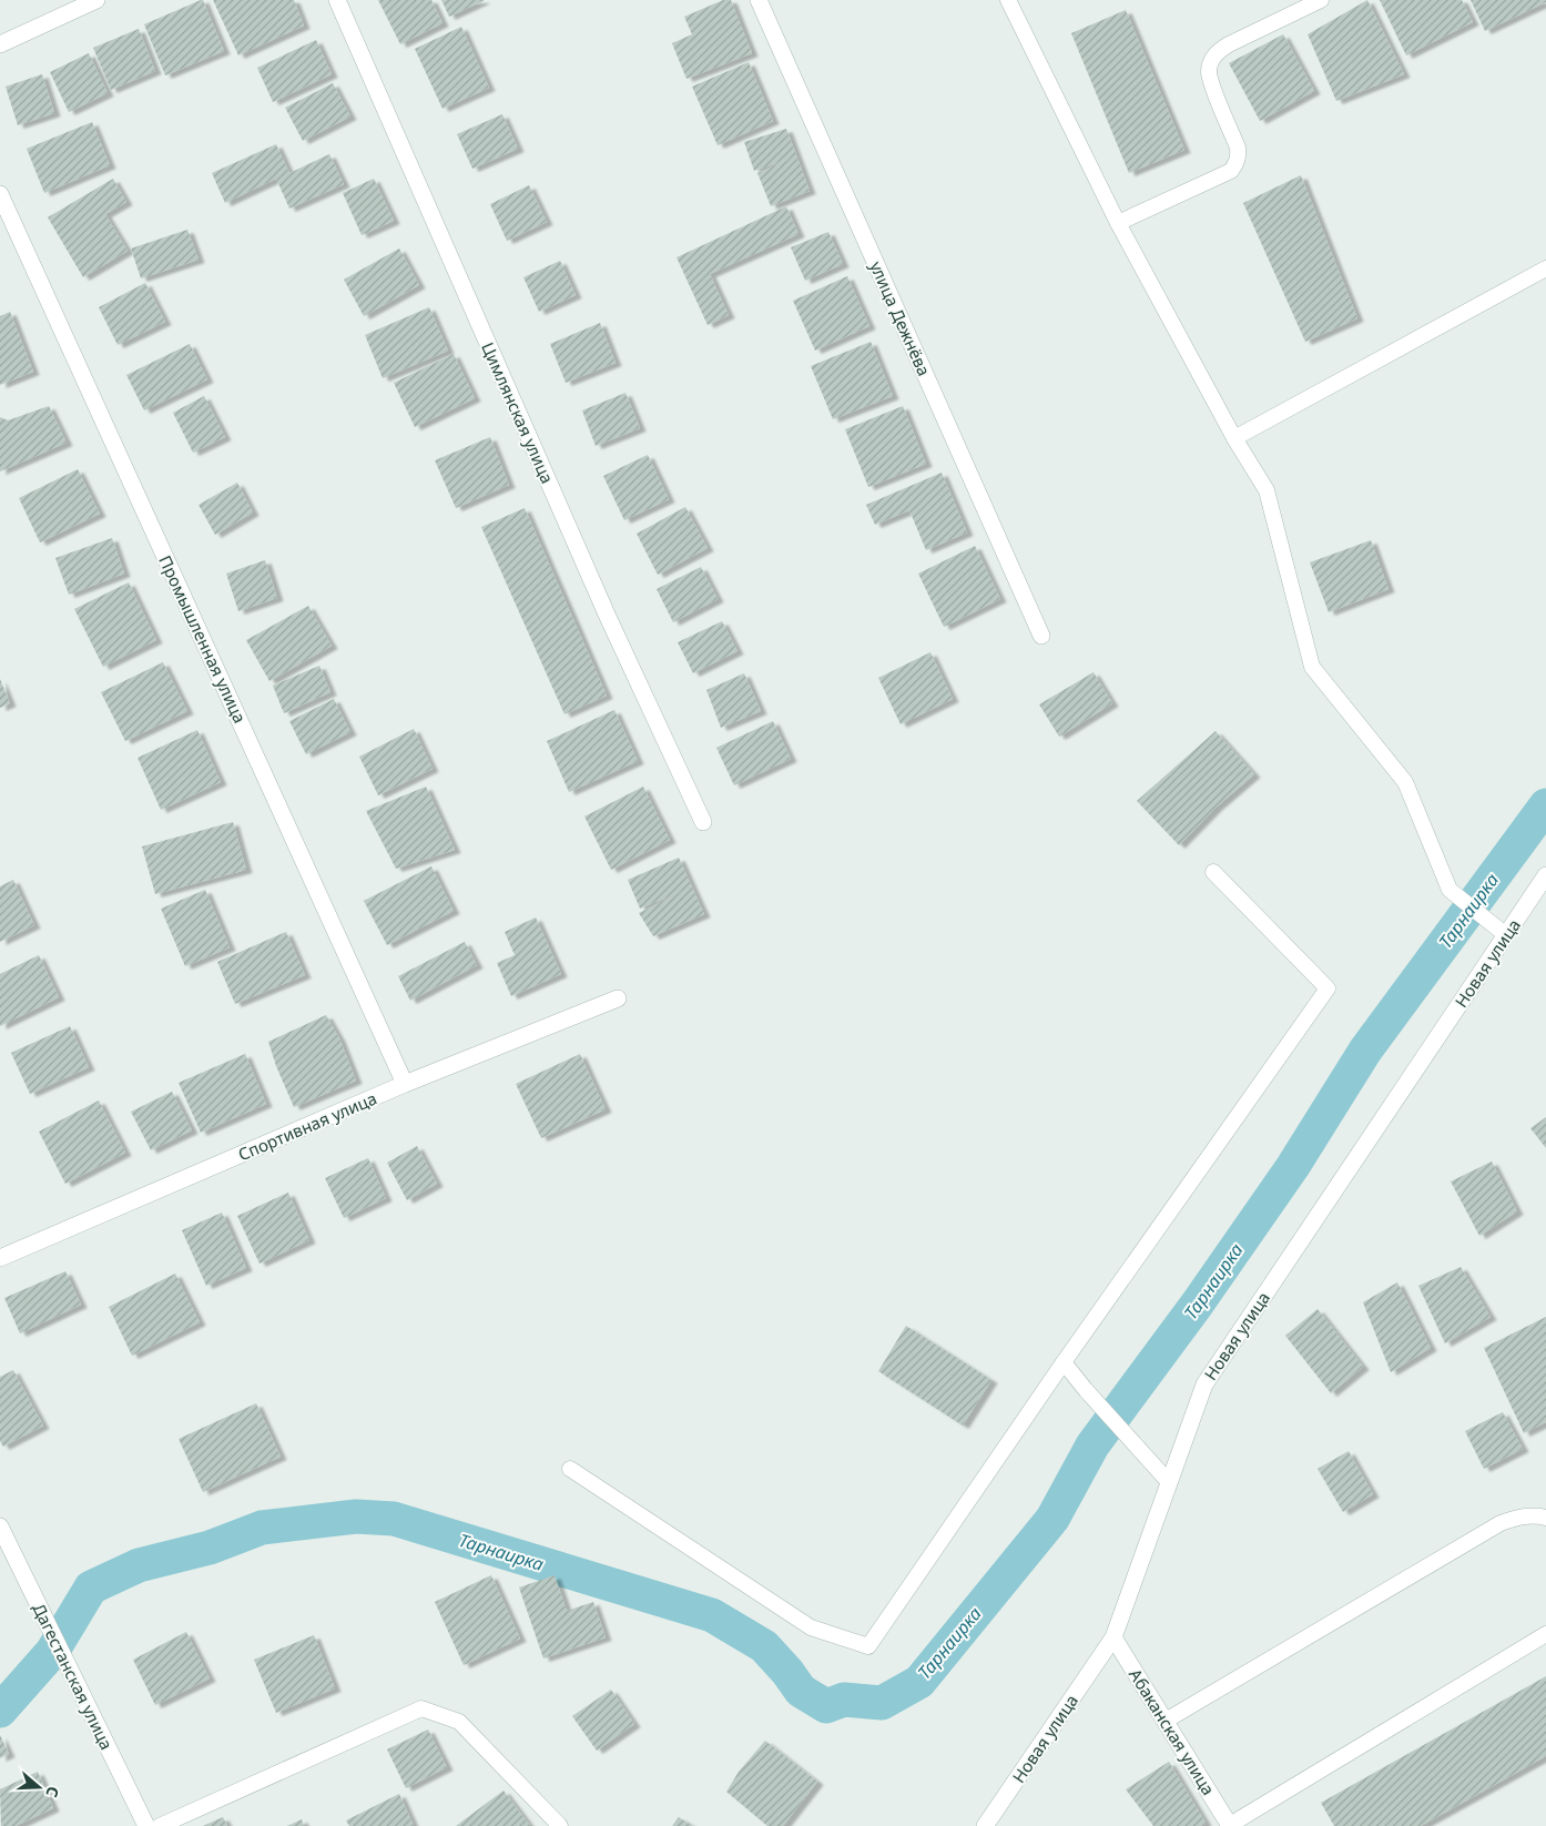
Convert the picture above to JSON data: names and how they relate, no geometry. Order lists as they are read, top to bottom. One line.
{"streets":{"street":["улица Дежнёва","Цимлянская улица","Промышленная улица","Новая улица","Спортивная улица","Дагестанская улица","Абаканская улица"]},"crossings":[["Промышленная улица","Спортивная улица"],["Новая улица","Абаканская улица"]],"water":["Тарнаирка"],"north":"right"}
